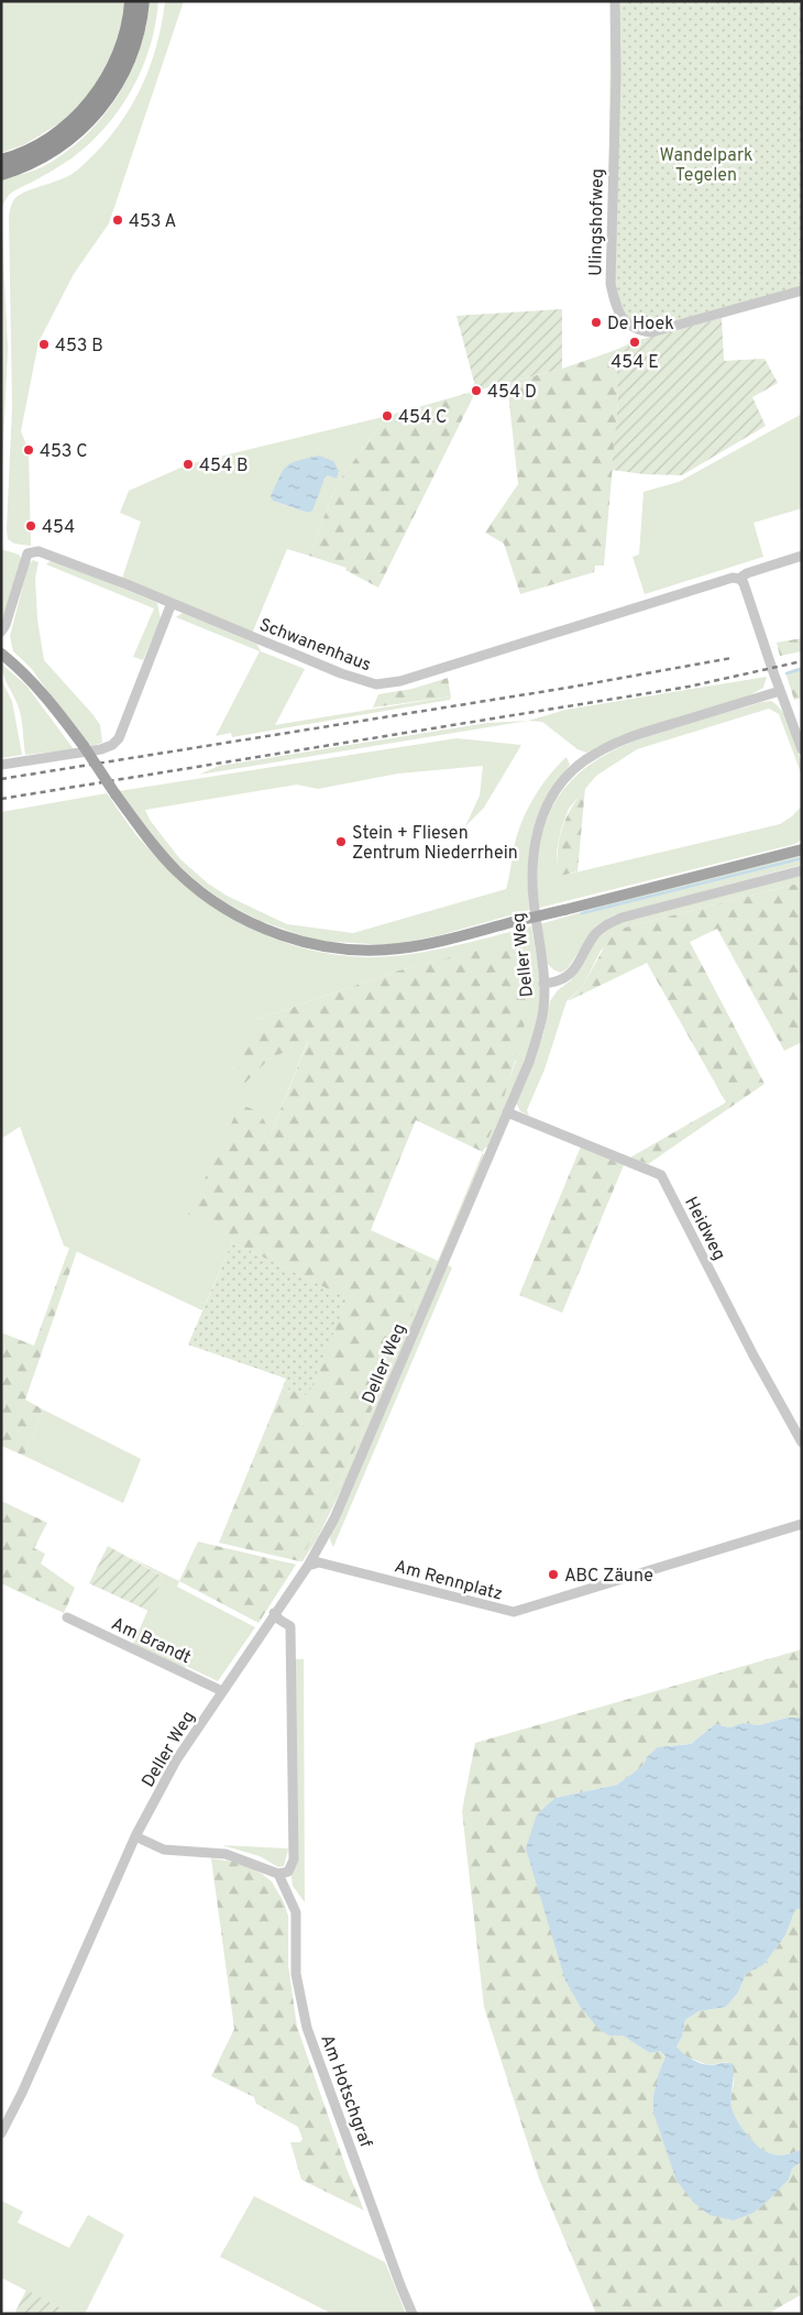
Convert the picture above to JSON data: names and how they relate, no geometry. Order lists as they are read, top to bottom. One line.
{"streets":{"street":["Ulingshofweg","Schwanenhaus","Deller Weg","Heidweg","Am Rennplatz","Am Brandt","Am Hotschgraf"]},"crossings":[["Deller Weg","Heidweg"],["Deller Weg","Am Rennplatz"],["Deller Weg","Am Brandt"]],"parks":["Wandelpark Tegelen"],"places":["453 A","De Hoek","454 E","453 B","454 D","454 C","453 C","454 B","454","Stein + Fliesen Zentrum Niederrhein","ABC Zäune"]}
